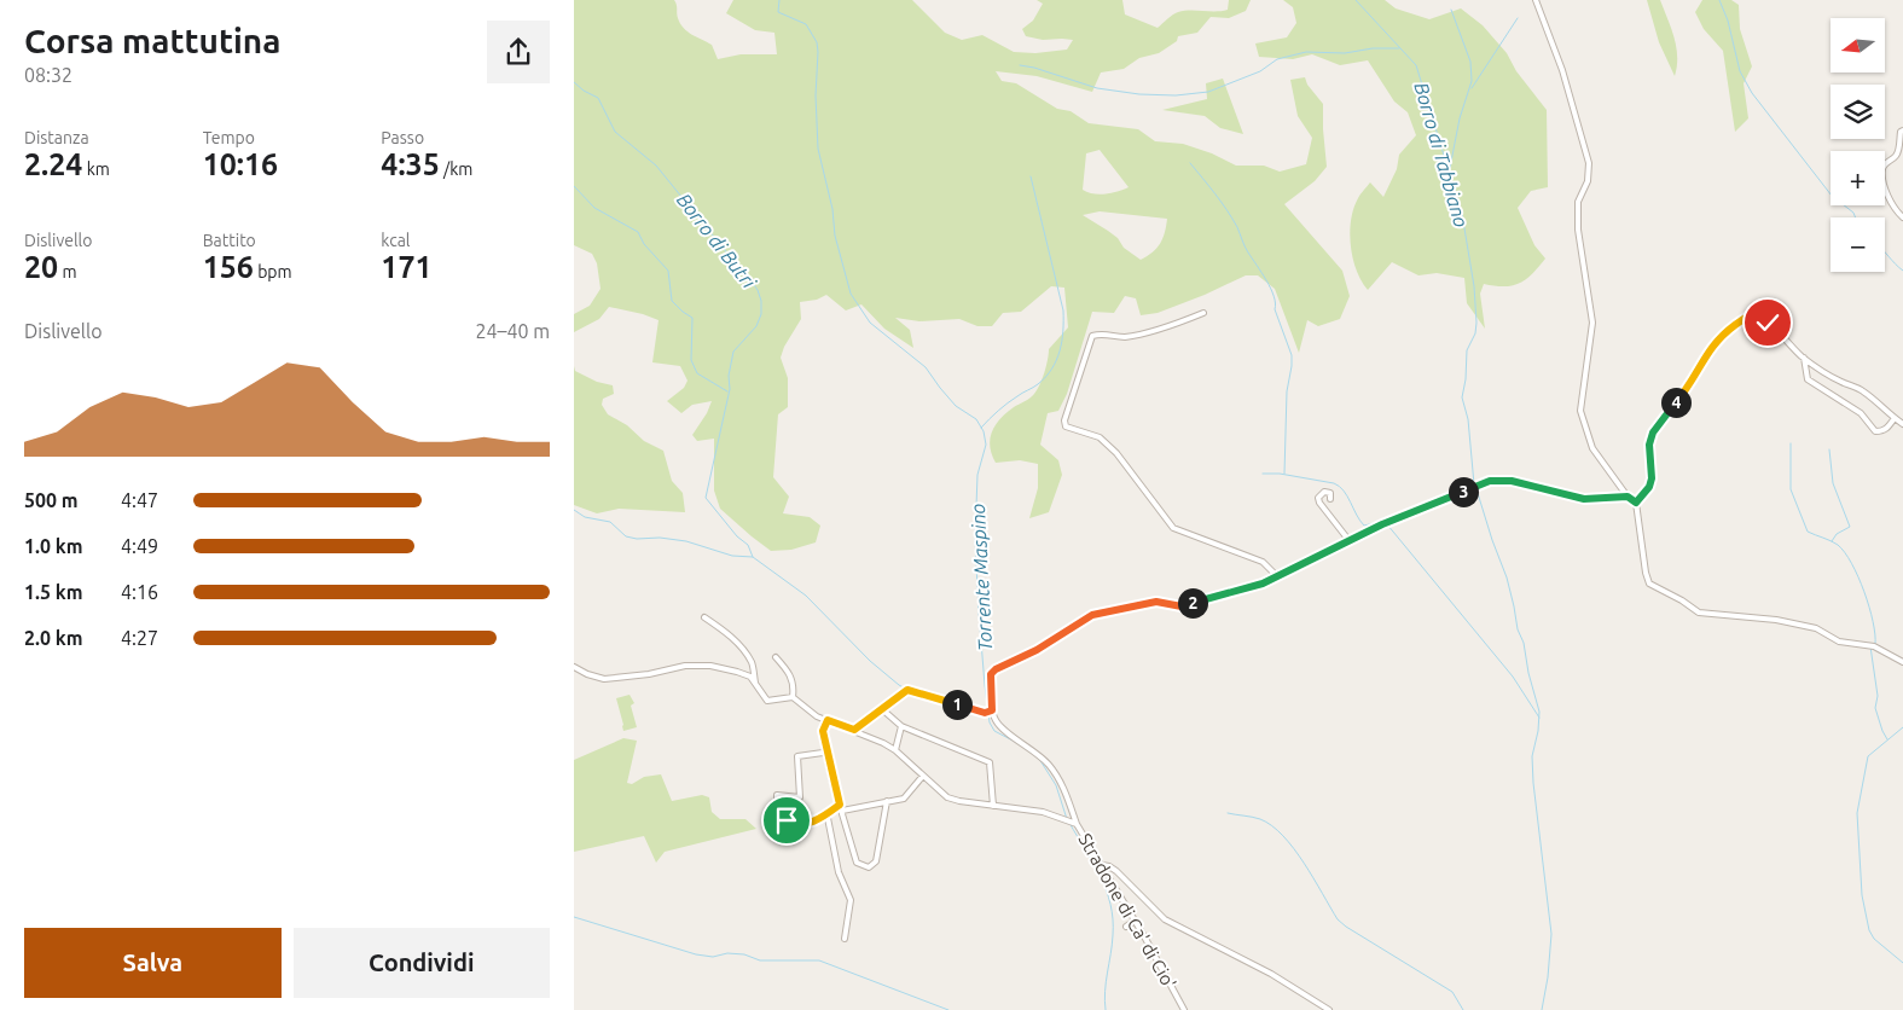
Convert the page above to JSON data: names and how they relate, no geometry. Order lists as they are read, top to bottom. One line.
{"streets":{"street":["Stradone di Ca' di Cio'"]},"water":["Borro di Tabbiano","Borro di Butri","Torrente Maspino"],"north":"left","page":{"heading":["Corsa mattutina","08:32"],"map_buttons":["+","−"],"stats":[["Distanza","2.24 km"],["Tempo","10:16"],["Passo","4:35 /km"],["Dislivello","20 m"],["Battito","156 bpm"],["kcal","171"]],"chart":["Dislivello","24–40 m"],"pins":["4","3","2","1"],"list":[{"name":"500 m","note":"4:47"},{"name":"1.0 km","note":"4:49"},{"name":"1.5 km","note":"4:16"},{"name":"2.0 km","note":"4:27"}],"buttons":["Salva","Condividi"]}}
